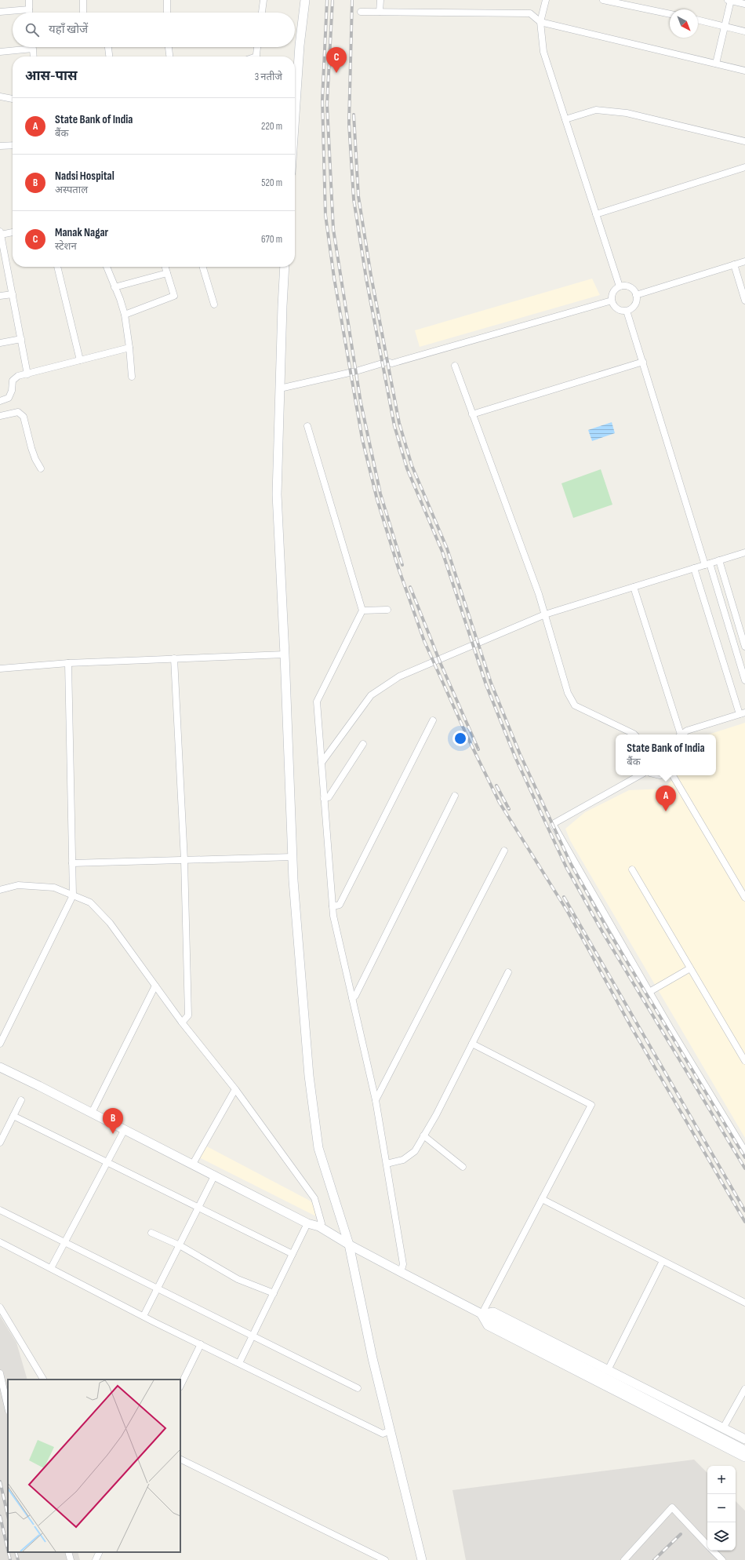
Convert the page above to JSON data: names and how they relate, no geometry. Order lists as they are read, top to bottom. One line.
{"north":"bottom right","page":{"search":"यहाँ खोजें","pins":["C","A","B"],"heading":["आस-पास","3 नतीजे"],"list":[{"mark":"A","name":"State Bank of India","note":"बैंक","value":"220 m"},{"mark":"B","name":"Nadsi Hospital","note":"अस्पताल","value":"520 m"},{"mark":"C","name":"Manak Nagar","note":"स्टेशन","value":"670 m"}],"popup":["State Bank of India","बैंक"],"map_buttons":["+","−"]}}
